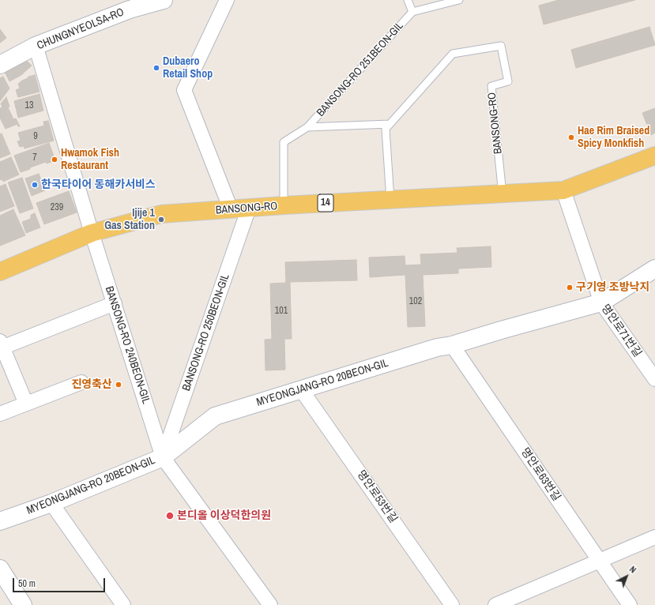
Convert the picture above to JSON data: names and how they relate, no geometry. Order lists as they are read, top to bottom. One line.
{"streets":{"main road":["BANSONG-RO","14"],"street":["CHUNGNYEOLSA-RO","명안로71번길","BANSONG-RO 250BEON-GIL","BANSONG-RO 240BEON-GIL","MYEONGJANG-RO 20BEON-GIL","명안로63번길","명안로53번길"],"lane":["BANSONG-RO 251BEON-GIL"]},"crossings":[["CHUNGNYEOLSA-RO","BANSONG-RO 240BEON-GIL"],["BANSONG-RO 251BEON-GIL","BANSONG-RO"],["BANSONG-RO","명안로71번길"],["BANSONG-RO","BANSONG-RO 250BEON-GIL"],["BANSONG-RO","BANSONG-RO 240BEON-GIL"],["명안로71번길","MYEONGJANG-RO 20BEON-GIL"],["BANSONG-RO 250BEON-GIL","BANSONG-RO 240BEON-GIL"],["BANSONG-RO 250BEON-GIL","MYEONGJANG-RO 20BEON-GIL"],["BANSONG-RO 240BEON-GIL","MYEONGJANG-RO 20BEON-GIL"],["MYEONGJANG-RO 20BEON-GIL","명안로63번길"],["MYEONGJANG-RO 20BEON-GIL","명안로53번길"]],"places":["Dubaero Retail Shop","Hae Rim Braised Spicy Monkfish","Hwamok Fish Restaurant","한국타이어 동해카서비스","Ijije 1 Gas Station","구기영 조방낙지","진영축산","본디올 이상덕한의원"],"house_numbers":["13","9","7","239","102","101"],"scale_bar":"50 m","north":"top right"}
